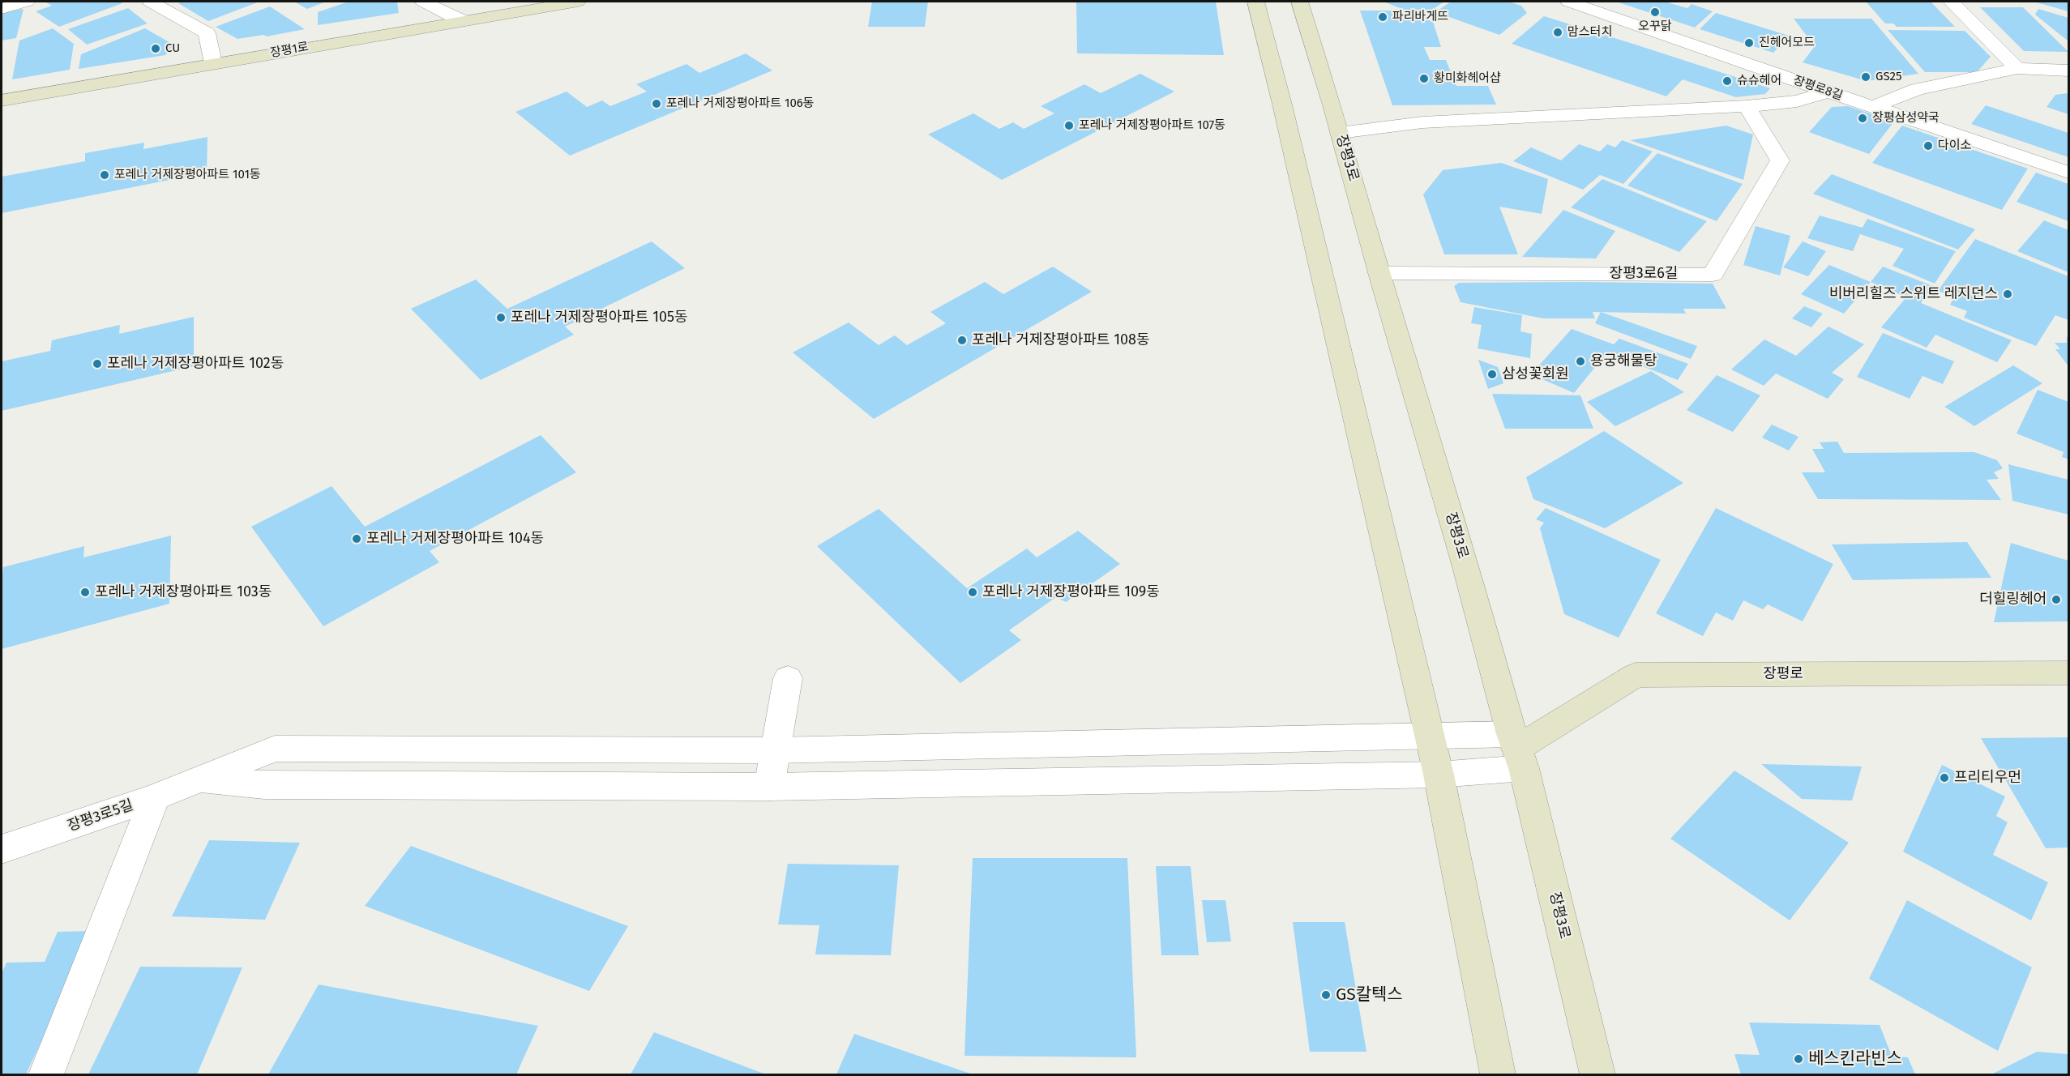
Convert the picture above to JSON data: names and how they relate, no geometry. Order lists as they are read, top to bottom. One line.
{"streets":{"street":["장평1로","장평로8길","장평3로","장평3로6길","장평로","장평3로5길"]},"crossings":[["장평3로","장평3로6길"],["장평3로","장평로"],["장평3로","장평3로5길"],["장평로","장평3로5길"]],"places":["오꾸닭","파리바게뜨","맘스터치","진헤어모드","CU","GS25","황미화헤어샵","슈슈헤어","포레나 거제장평아파트 106동","장평삼성약국","포레나 거제장평아파트 107동","다이소","포레나 거제장평아파트 101동","비버리힐즈 스위트 레지던스","포레나 거제장평아파트 105동","포레나 거제장평아파트 108동","용궁해물탕","포레나 거제장평아파트 102동","삼성꽃회원","포레나 거제장평아파트 104동","포레나 거제장평아파트 103동","포레나 거제장평아파트 109동","더힐링헤어","프리티우먼","GS칼텍스","베스킨라빈스"]}
